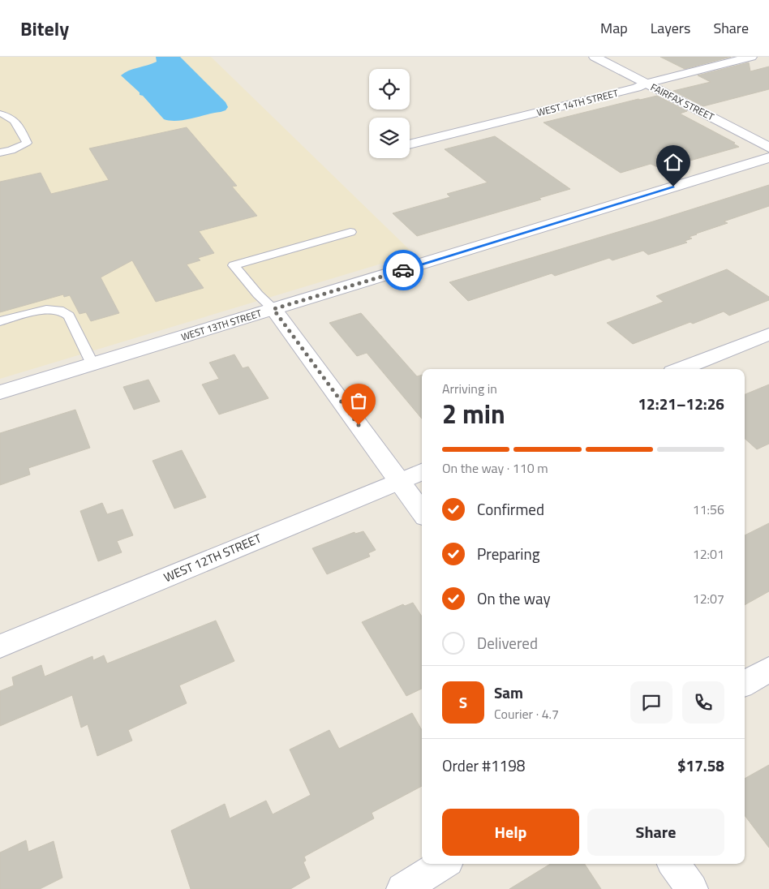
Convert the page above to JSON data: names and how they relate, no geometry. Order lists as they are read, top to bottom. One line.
{"streets":{"street":["FAIRFAX STREET","WEST 14TH STREET","WEST 13TH STREET","WEST 12TH STREET"]},"crossings":[["FAIRFAX STREET","WEST 14TH STREET"]],"page":{"header":"Bitely","nav":["Map","Layers","Share"],"heading":["2 min","Arriving in","12:21–12:26"],"panel":["Sam","Courier · 4.7","Order #1198","$17.58"],"bar":"On the way · 110 m","list":[["Confirmed","11:56"],["Preparing","12:01"],["On the way","12:07"],"Delivered"],"round":"S","buttons":["Help","Share"]}}
